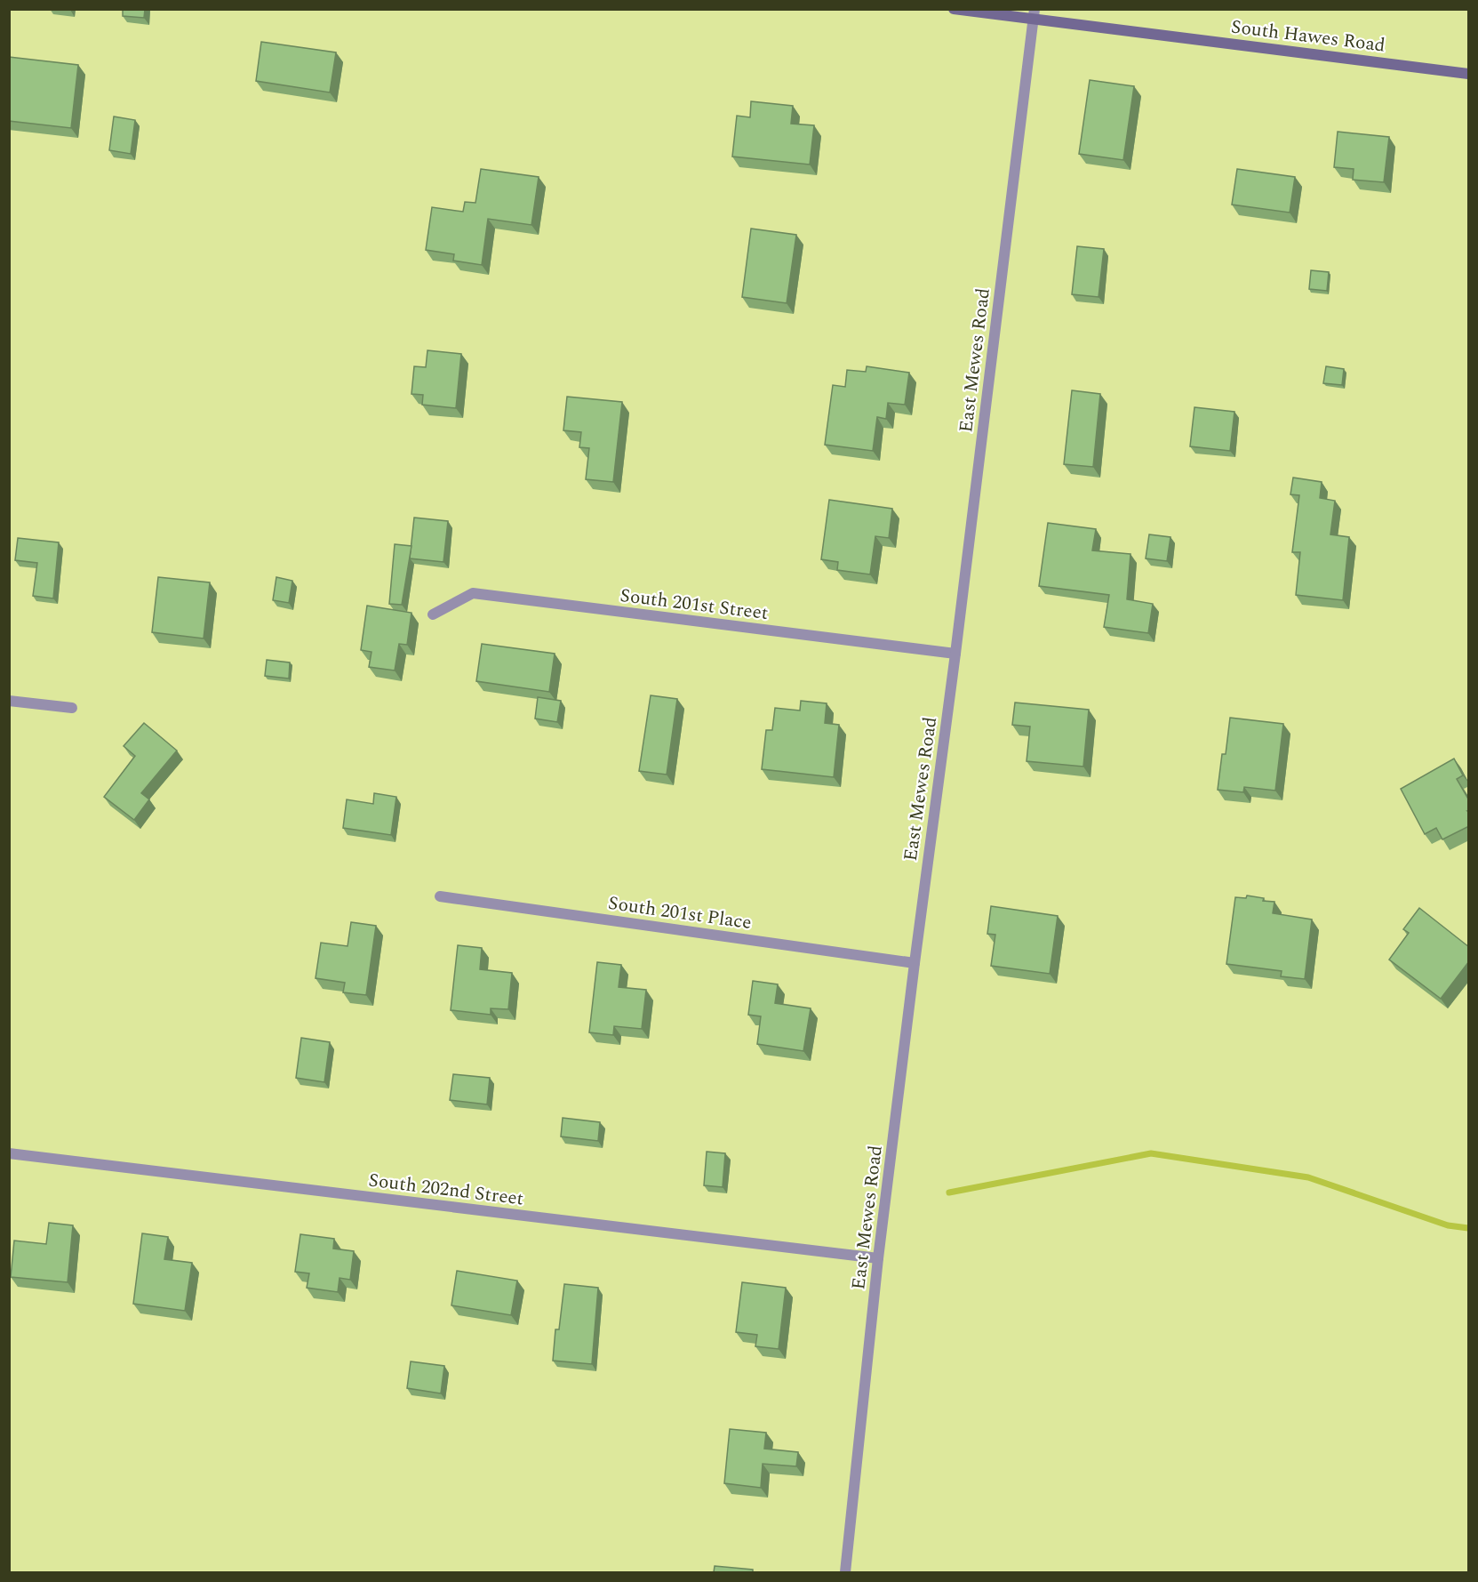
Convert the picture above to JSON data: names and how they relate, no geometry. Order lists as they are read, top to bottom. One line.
{"streets":{"main road":["South Hawes Road"],"street":["East Mewes Road","South 201st Street","South 201st Place","South 202nd Street"]},"crossings":[["South Hawes Road","East Mewes Road"],["East Mewes Road","South 201st Street"],["East Mewes Road","South 201st Place"],["East Mewes Road","South 202nd Street"]]}
